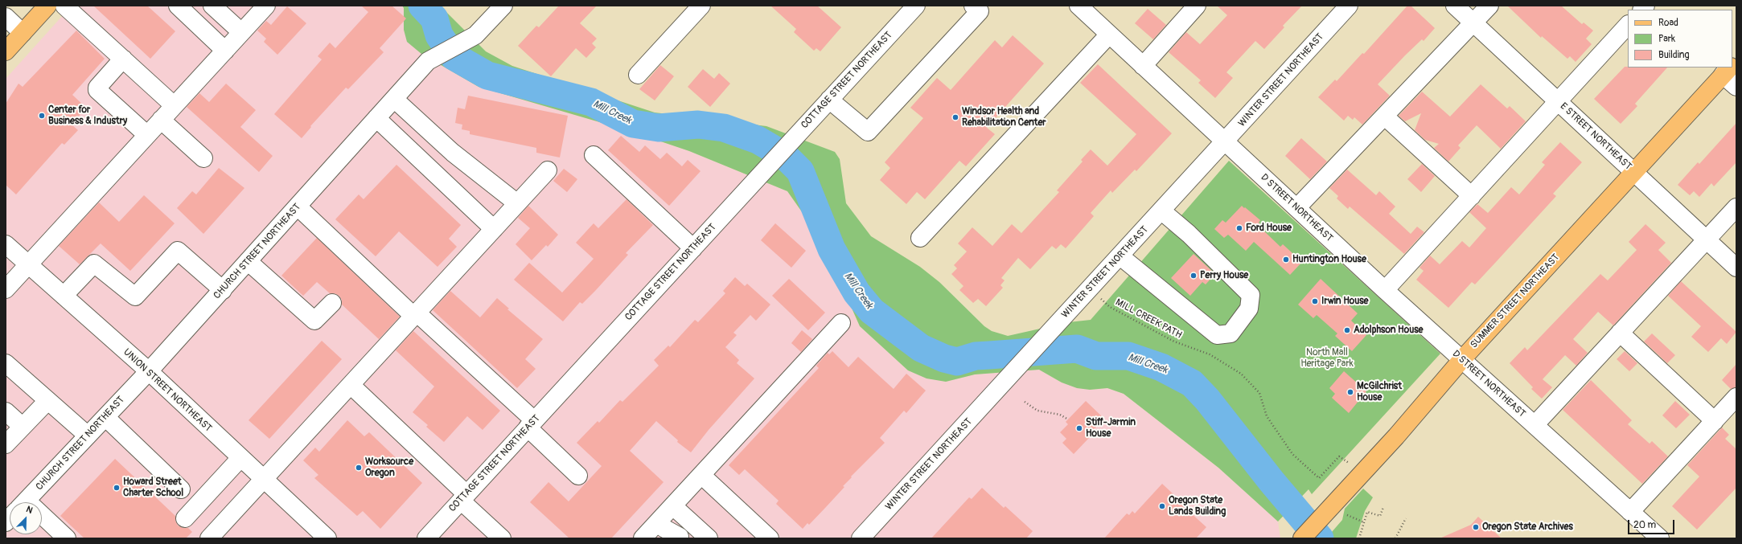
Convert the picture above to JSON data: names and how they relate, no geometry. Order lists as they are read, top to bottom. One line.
{"streets":{"main road":["SUMMER STREET NORTHEAST"],"street":["COTTAGE STREET NORTHEAST","WINTER STREET NORTHEAST","E STREET NORTHEAST","D STREET NORTHEAST","CHURCH STREET NORTHEAST","UNION STREET NORTHEAST"],"path":["MILL CREEK PATH"]},"crossings":[["WINTER STREET NORTHEAST","D STREET NORTHEAST"],["WINTER STREET NORTHEAST","MILL CREEK PATH"],["E STREET NORTHEAST","SUMMER STREET NORTHEAST"],["D STREET NORTHEAST","SUMMER STREET NORTHEAST"],["CHURCH STREET NORTHEAST","UNION STREET NORTHEAST"],["SUMMER STREET NORTHEAST","MILL CREEK PATH"]],"water":["Mill Creek"],"parks":["North Mall Heritage Park"],"places":["Center for Business & Industry","Windsor Health and Rehabilitation Center","Ford House","Huntington House","Perry House","Irwin House","Adolphson House","McGilchrist House","Stiff-Jarmin House","Worksource Oregon","Howard Street Charter School","Oregon State Lands Building","Oregon State Archives"],"legend":["Road","Park","Building"],"scale_bar":"20 m","north":"top right"}
